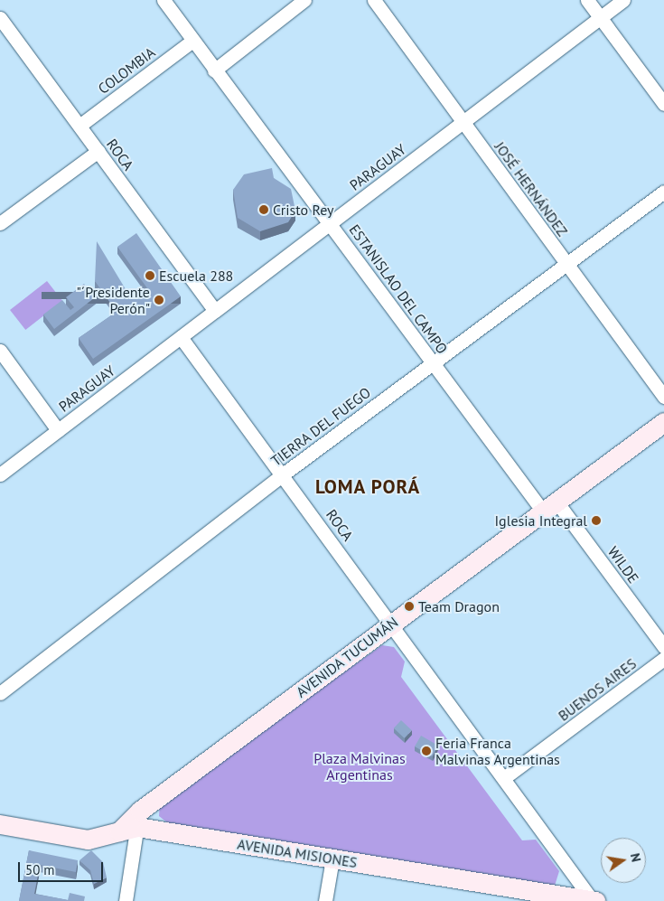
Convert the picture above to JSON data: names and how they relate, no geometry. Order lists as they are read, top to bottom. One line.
{"streets":{"main road":["AVENIDA TUCUMÁN","AVENIDA MISIONES"],"street":["COLOMBIA","ROCA","PARAGUAY","JOSÉ HERNÁNDEZ","ESTANISLAO DEL CAMPO","TIERRA DEL FUEGO","WILDE","BUENOS AIRES"]},"crossings":[["COLOMBIA","ROCA"],["COLOMBIA","ESTANISLAO DEL CAMPO"],["ROCA","PARAGUAY"],["ROCA","TIERRA DEL FUEGO"],["ROCA","AVENIDA TUCUMÁN"],["ROCA","BUENOS AIRES"],["ROCA","AVENIDA MISIONES"],["PARAGUAY","JOSÉ HERNÁNDEZ"],["PARAGUAY","ESTANISLAO DEL CAMPO"],["JOSÉ HERNÁNDEZ","TIERRA DEL FUEGO"],["ESTANISLAO DEL CAMPO","TIERRA DEL FUEGO"],["ESTANISLAO DEL CAMPO","WILDE"],["ESTANISLAO DEL CAMPO","AVENIDA TUCUMÁN"],["WILDE","AVENIDA TUCUMÁN"],["AVENIDA TUCUMÁN","AVENIDA MISIONES"]],"districts":["LOMA PORÁ"],"parks":["Plaza Malvinas Argentinas"],"places":["Cristo Rey","Escuela 288","\"´Presidente Perón\"","Iglesia Integral","Team Dragon","Feria Franca Malvinas Argentinas"],"scale_bar":"50 m","north":"right"}
